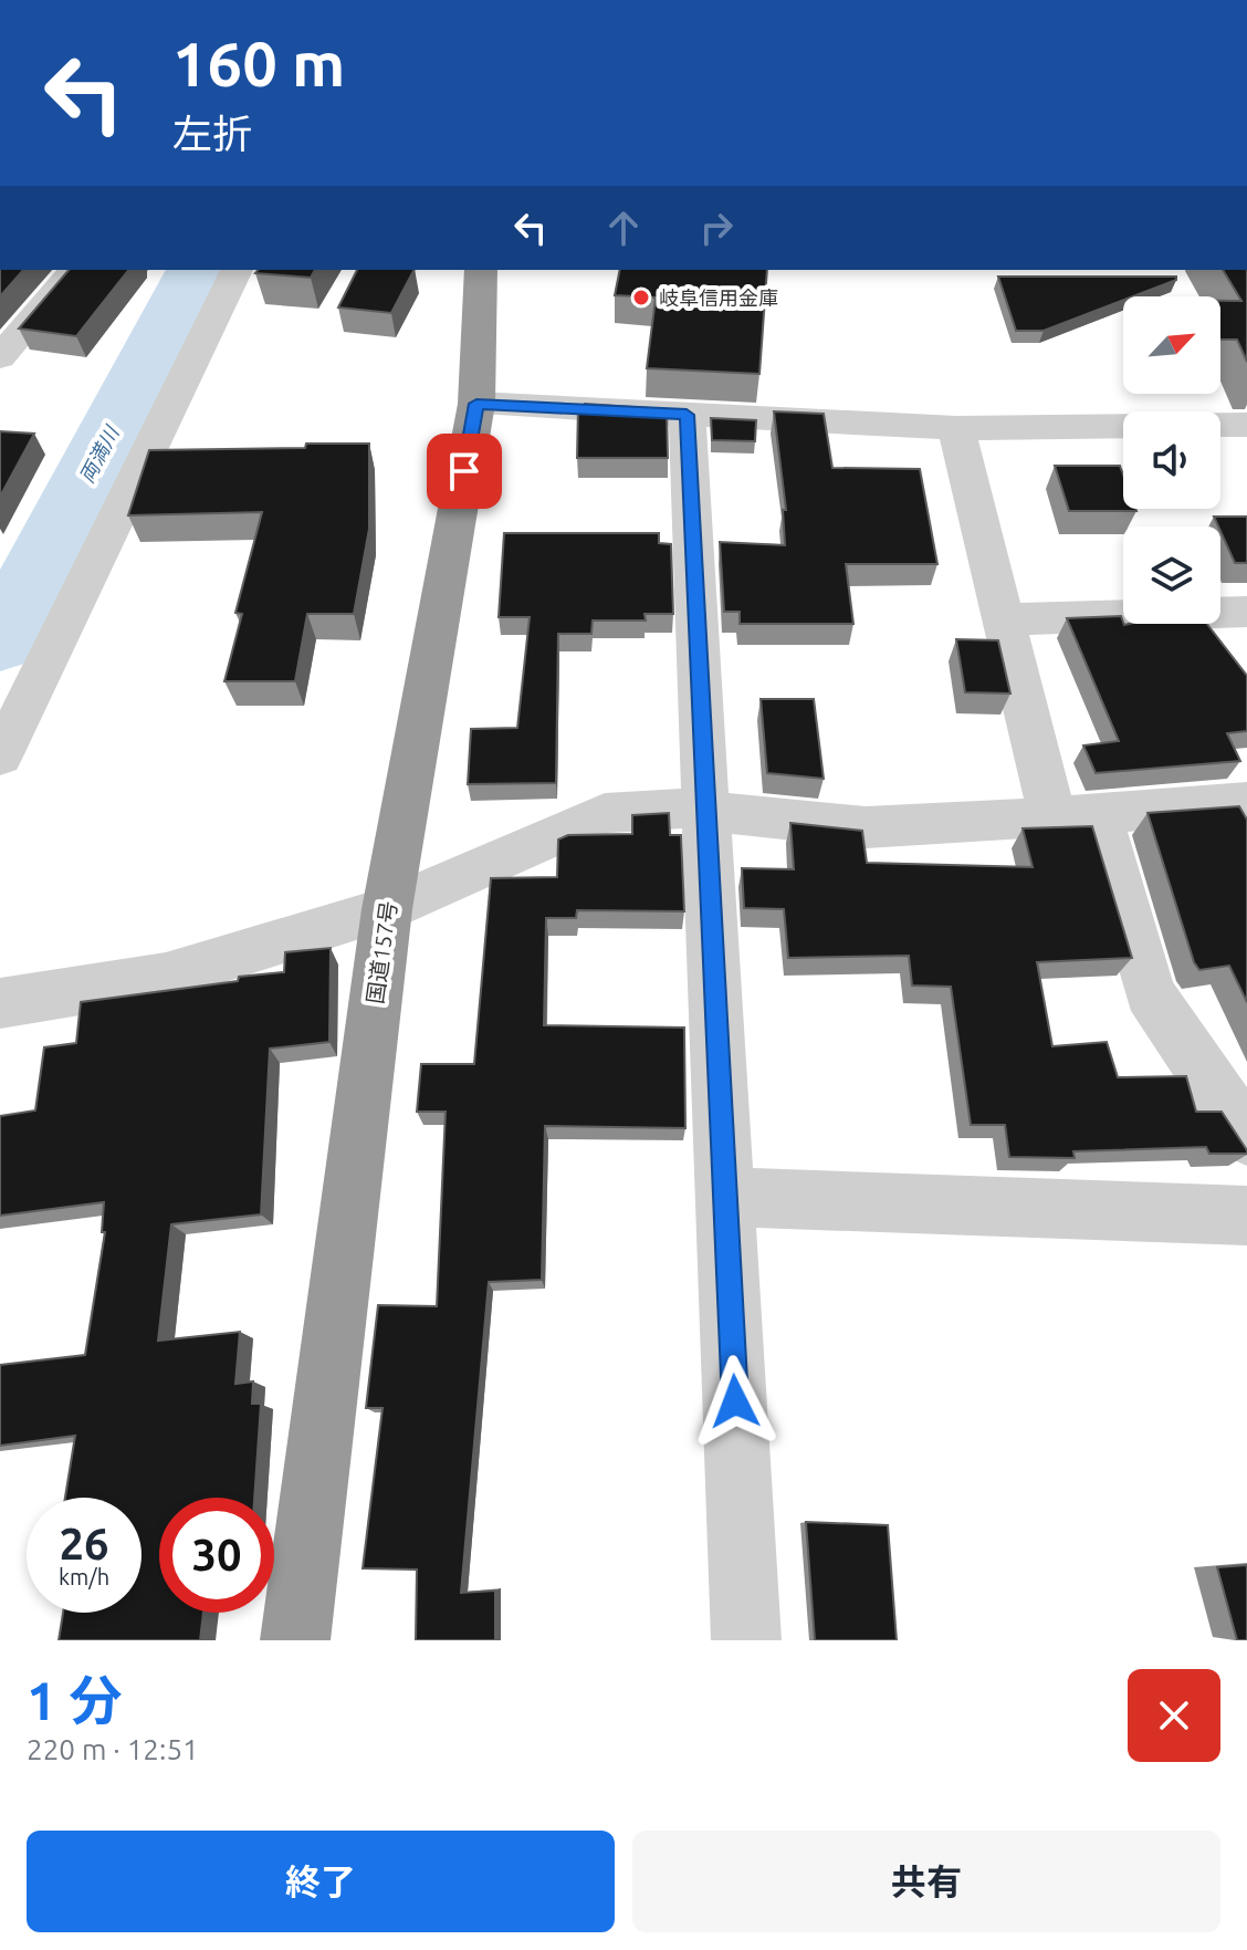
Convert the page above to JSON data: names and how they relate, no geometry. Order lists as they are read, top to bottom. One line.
{"streets":{"highway":["国道157号"]},"water":["両満川"],"places":["岐阜信用金庫"],"north":"top right","page":{"turn":["160 m","左折"],"speed":"26 km/h","limit":"30","heading":["1 分","220 m · 12:51"],"buttons":["終了","共有"]}}
